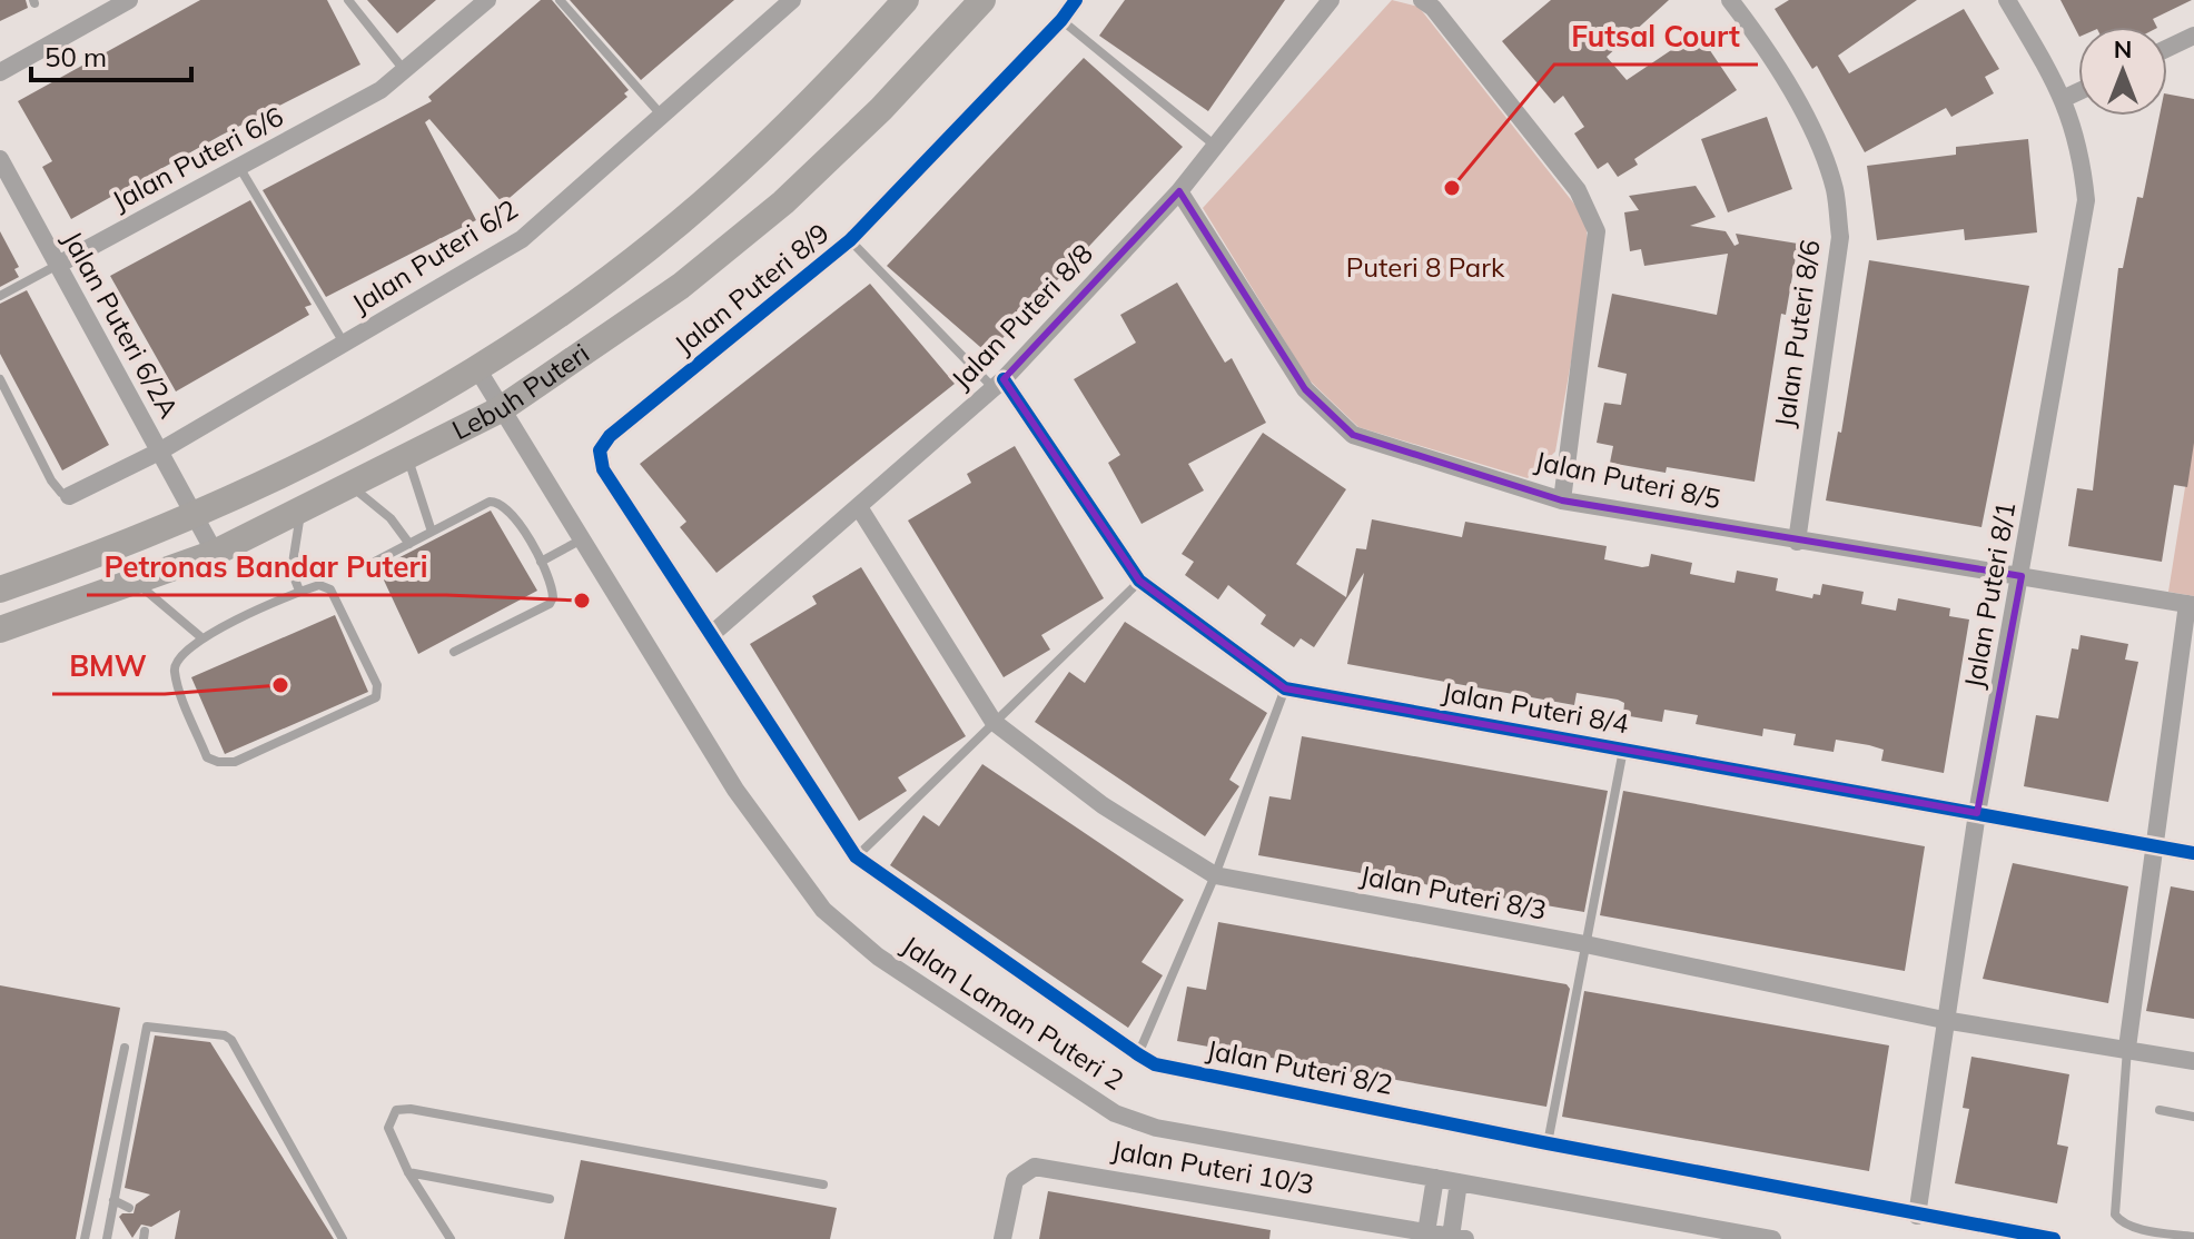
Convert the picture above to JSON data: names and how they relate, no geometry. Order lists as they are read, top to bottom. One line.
{"streets":{"main road":["Lebuh Puteri"],"street":["Jalan Puteri 6/6","Jalan Puteri 6/2","Jalan Puteri 8/9","Jalan Puteri 8/8","Jalan Puteri 6/2A","Jalan Puteri 8/6","Jalan Puteri 8/5","Jalan Puteri 8/1","Jalan Puteri 8/4","Jalan Puteri 8/3","Jalan Laman Puteri 2","Jalan Puteri 8/2","Jalan Puteri 10/3"]},"crossings":[["Jalan Puteri 6/6","Jalan Puteri 6/2A"],["Jalan Puteri 6/2","Jalan Puteri 6/2A"],["Jalan Puteri 8/9","Jalan Puteri 8/8"],["Jalan Puteri 8/9","Jalan Puteri 8/2"],["Jalan Puteri 8/8","Jalan Puteri 8/5"],["Jalan Puteri 8/8","Jalan Puteri 8/4"],["Jalan Puteri 8/8","Jalan Puteri 8/3"],["Jalan Puteri 8/8","Jalan Puteri 8/2"],["Jalan Puteri 6/2A","Lebuh Puteri"],["Jalan Puteri 8/6","Jalan Puteri 8/5"],["Lebuh Puteri","Jalan Laman Puteri 2"],["Jalan Puteri 8/5","Jalan Puteri 8/1"],["Jalan Puteri 8/1","Jalan Puteri 8/4"],["Jalan Puteri 8/1","Jalan Puteri 8/3"],["Jalan Puteri 8/1","Jalan Puteri 8/2"]],"parks":["Puteri 8 Park"],"places":["Futsal Court","Petronas Bandar Puteri","BMW"],"scale_bar":"50 m","north":"top"}
